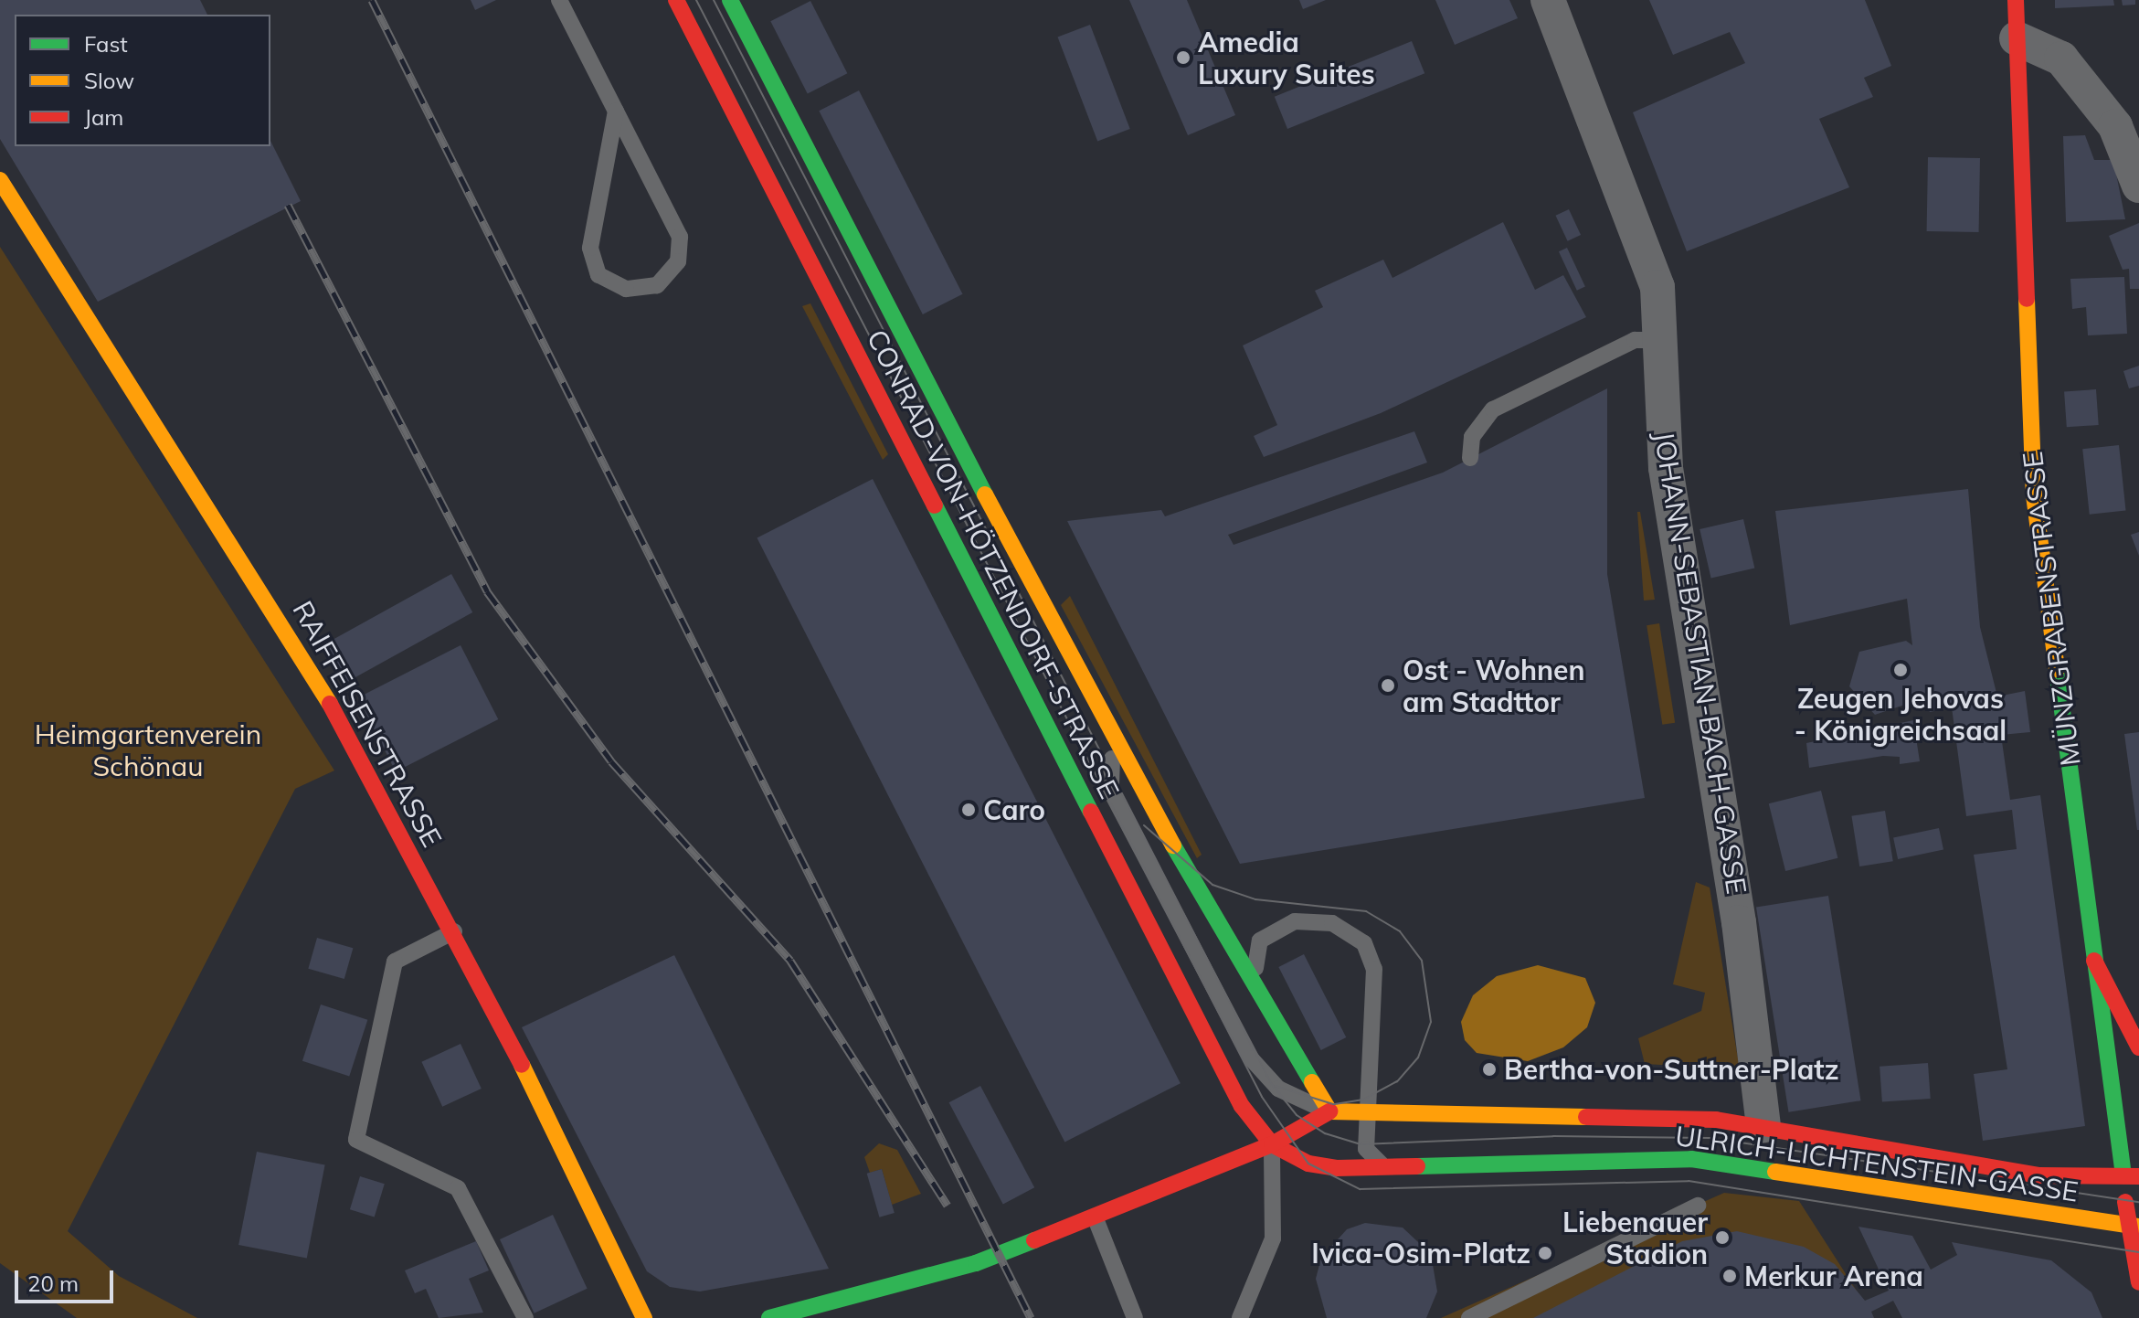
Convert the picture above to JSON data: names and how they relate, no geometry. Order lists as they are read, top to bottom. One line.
{"streets":{"main road":["CONRAD-VON-HÖTZENDORF-STRASSE","MÜNZGRABENSTRASSE","RAIFFEISENSTRASSE","ULRICH-LICHTENSTEIN-GASSE"],"street":["JOHANN-SEBASTIAN-BACH-GASSE"]},"crossings":[["CONRAD-VON-HÖTZENDORF-STRASSE","ULRICH-LICHTENSTEIN-GASSE"],["MÜNZGRABENSTRASSE","ULRICH-LICHTENSTEIN-GASSE"],["JOHANN-SEBASTIAN-BACH-GASSE","ULRICH-LICHTENSTEIN-GASSE"]],"parks":["Heimgartenverein Schönau"],"places":["Amedia Luxury Suites","Zeugen Jehovas - Königreichsaal","Ost - Wohnen am Stadttor","Caro","Bertha-von-Suttner-Platz","Liebenauer Stadion","Ivica-Osim-Platz","Merkur Arena"],"legend":["Fast","Slow","Jam"],"scale_bar":"20 m"}
